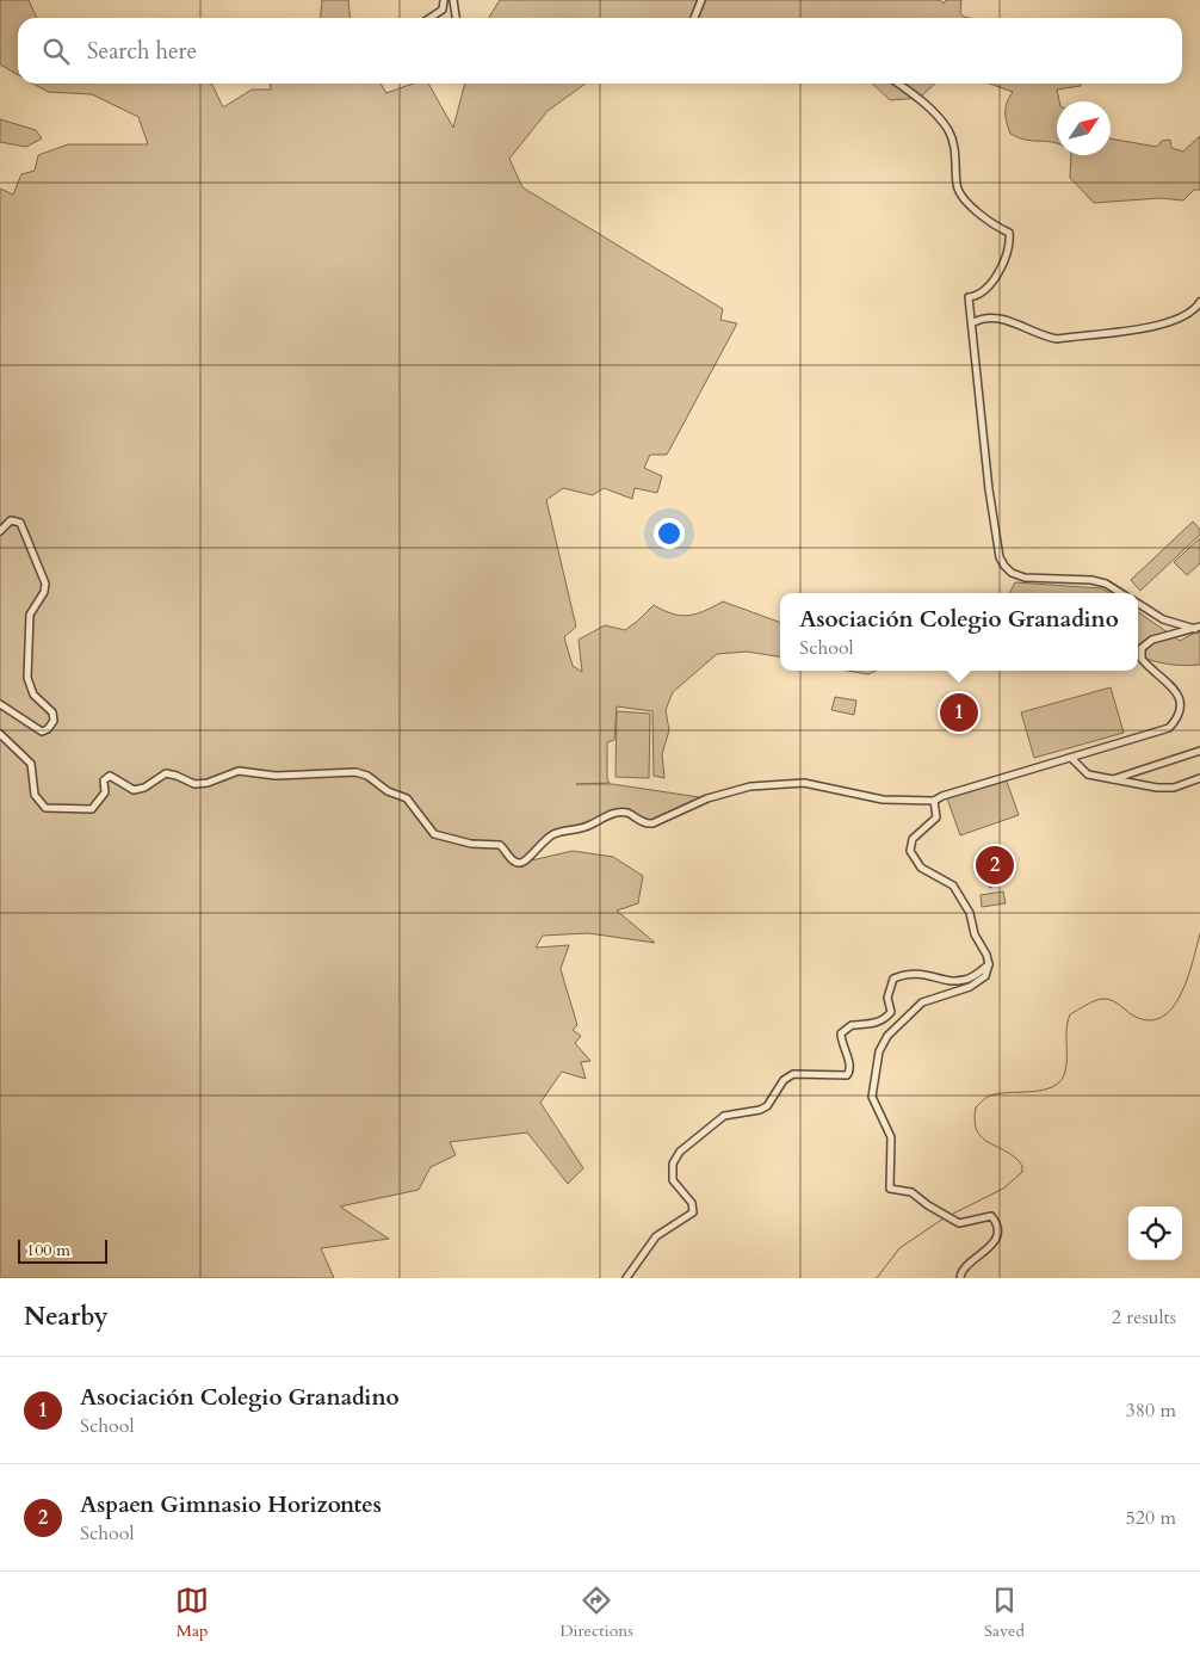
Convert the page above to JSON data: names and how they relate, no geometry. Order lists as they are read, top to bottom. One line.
{"scale_bar":"100 m","north":"top right","page":{"search":"Search here","popup":["Asociación Colegio Granadino","School"],"pins":["1","2"],"scale":"100 m","heading":["Nearby","2 results"],"list":[{"mark":"1","name":"Asociación Colegio Granadino","note":"School","value":"380 m"},{"mark":"2","name":"Aspaen Gimnasio Horizontes","note":"School","value":"520 m"}],"nav":["Map","Directions","Saved"]}}
